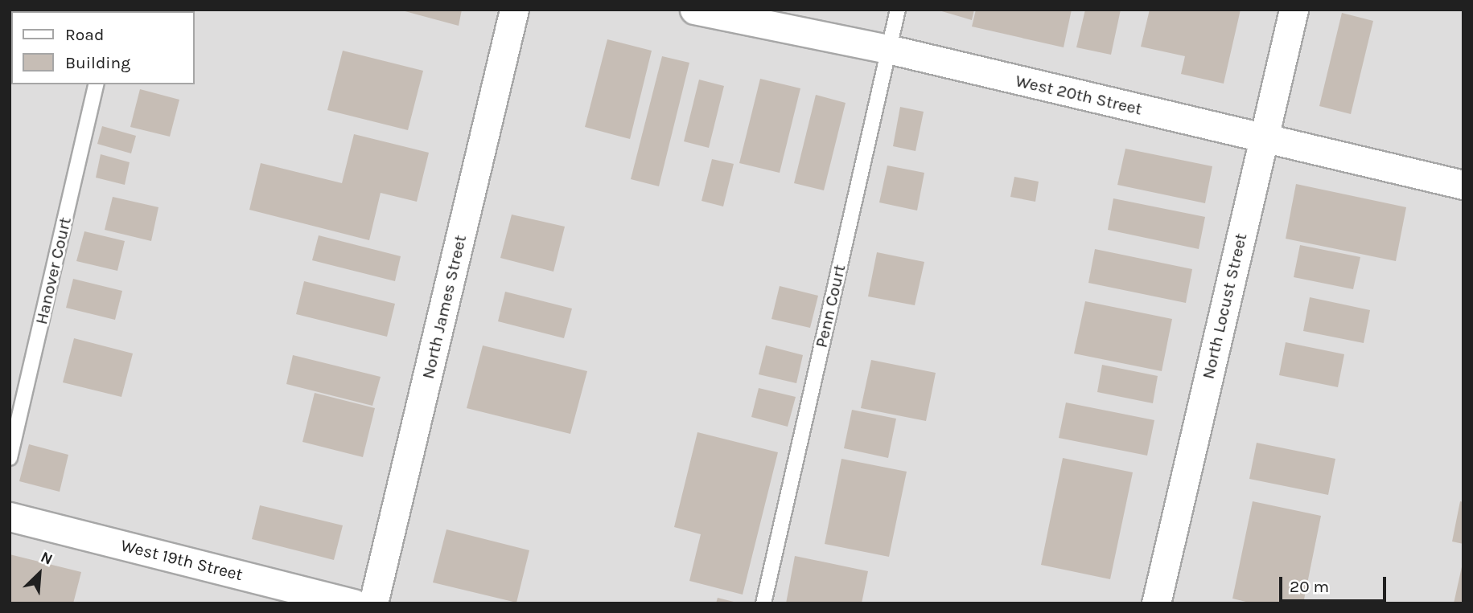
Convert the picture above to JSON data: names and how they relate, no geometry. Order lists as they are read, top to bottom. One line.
{"streets":{"street":["West 20th Street","North Locust Street","North James Street","West 19th Street"],"lane":["Hanover Court","Penn Court"]},"crossings":[["West 20th Street","Penn Court"],["West 20th Street","North Locust Street"]],"legend":["Road","Building"],"scale_bar":"20 m","north":"top right"}
